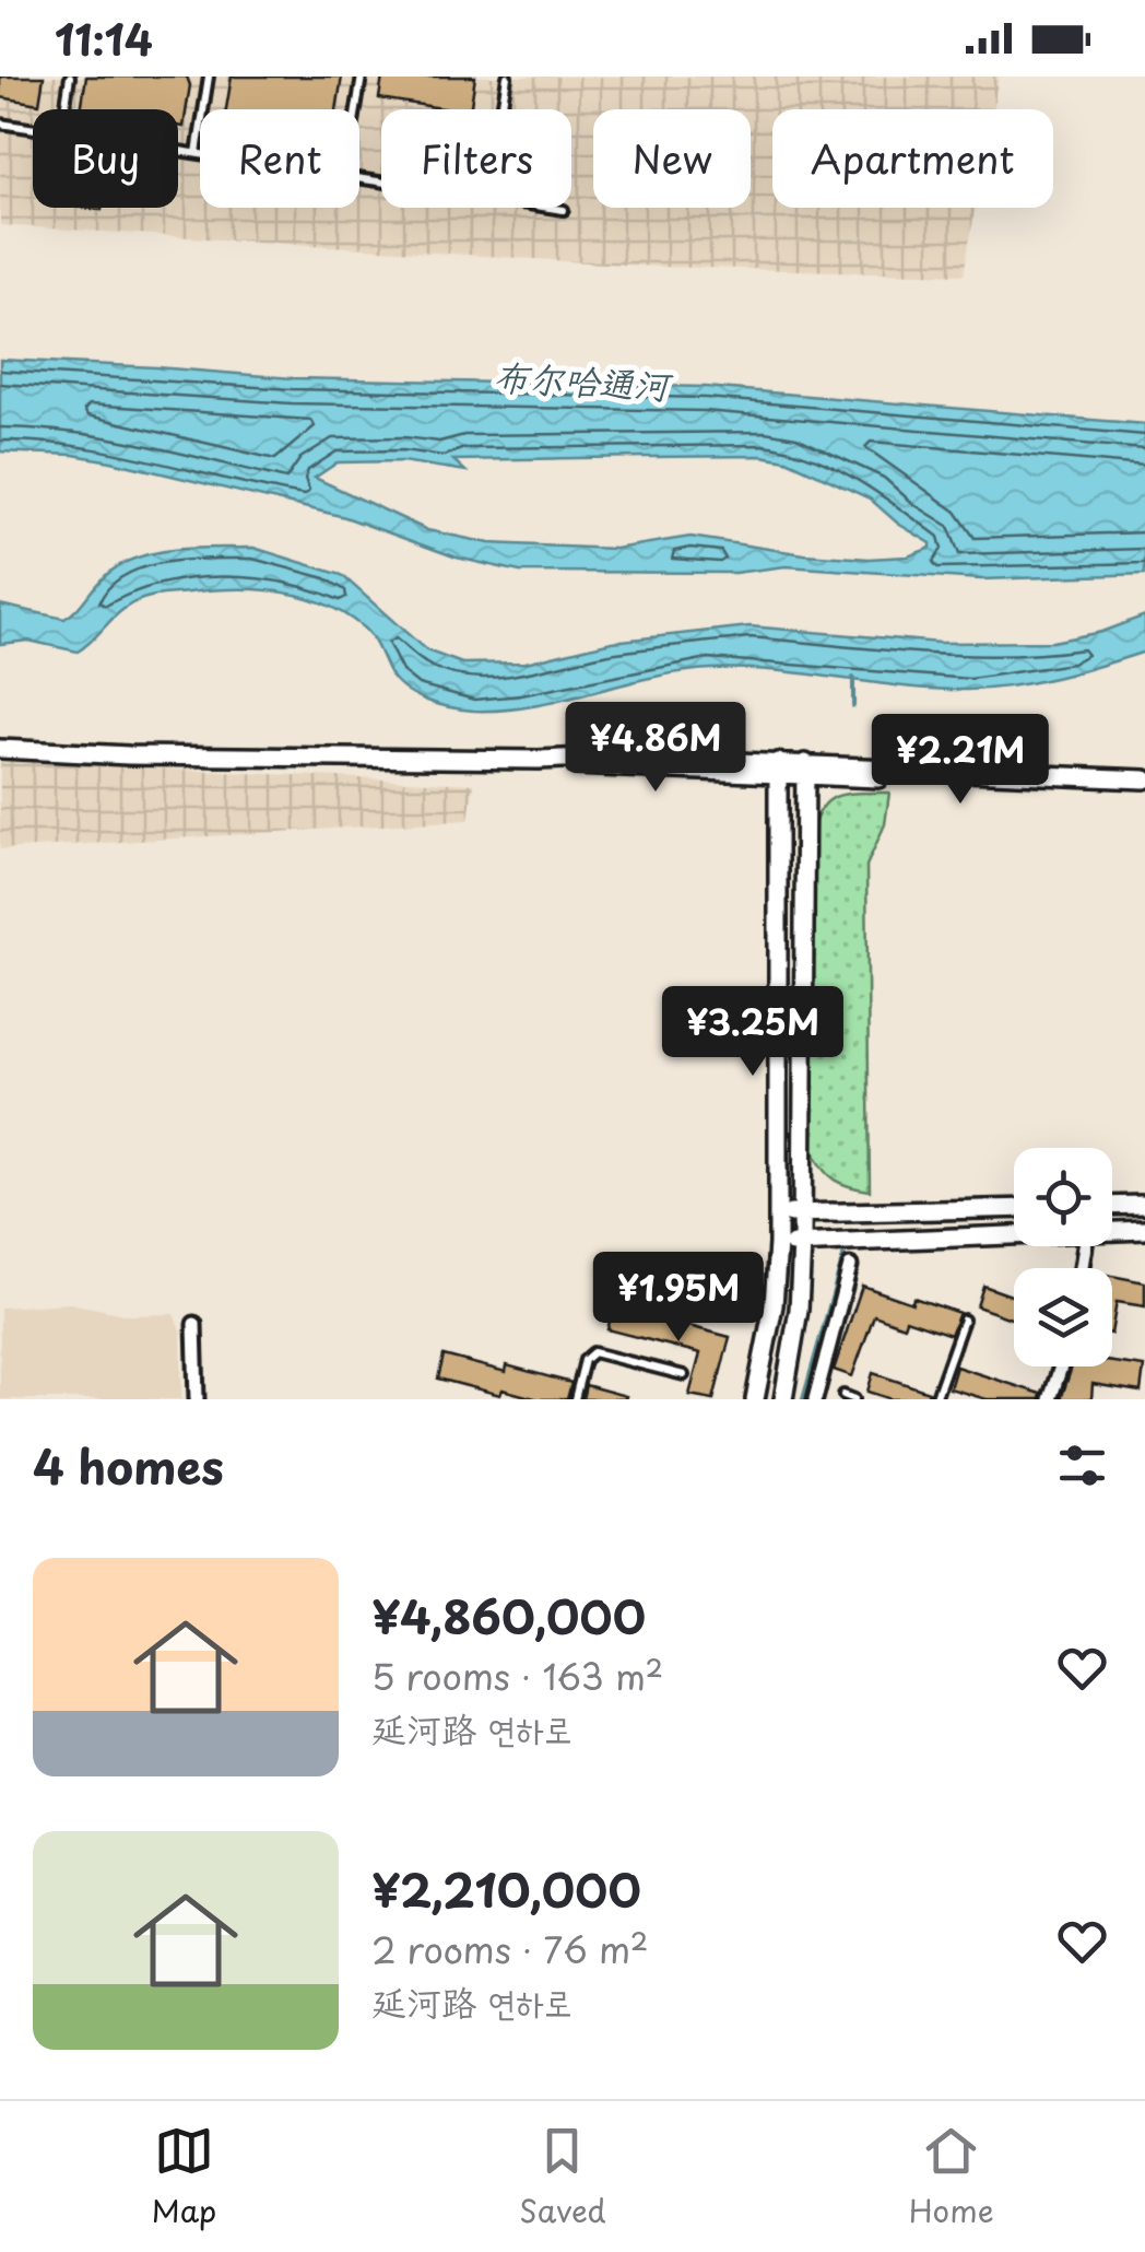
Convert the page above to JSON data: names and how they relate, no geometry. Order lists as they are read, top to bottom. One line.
{"water":["布尔哈通河"],"page":{"status":"11:14","chip":["Buy","Rent","Filters","New","Apartment"],"price":["¥4.86M","¥2.21M","¥3.25M","¥1.95M"],"heading":"4 homes","list":[{"name":"¥4,860,000","note":"5 rooms · 163 m² · 延河路 연하로"},{"name":"¥2,210,000","note":"2 rooms · 76 m² · 延河路 연하로"}],"tabs":["Map","Saved","Home"]}}
